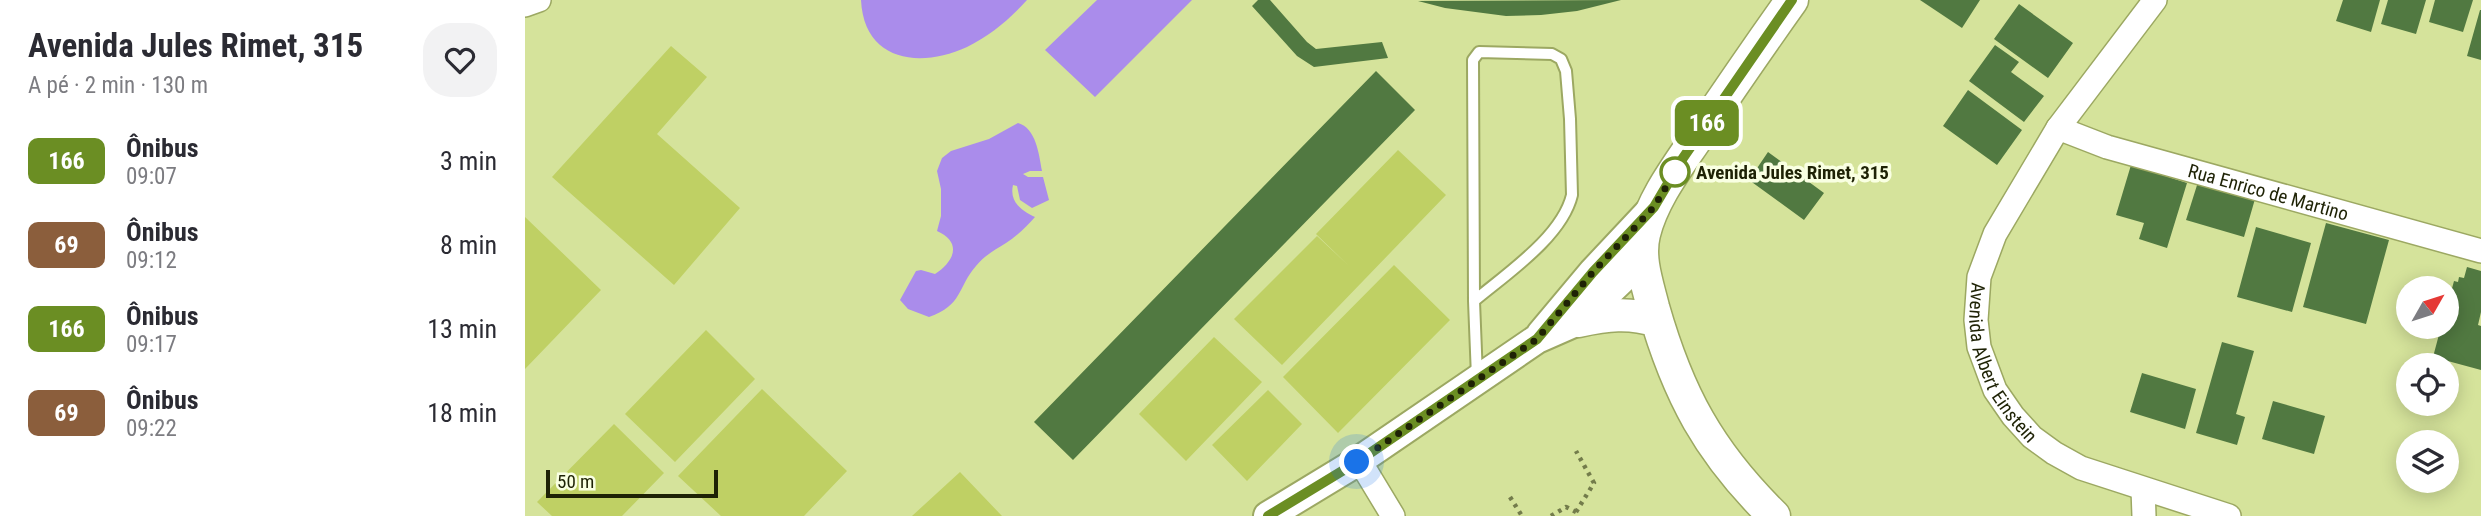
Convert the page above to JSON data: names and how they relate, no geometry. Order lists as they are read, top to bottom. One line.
{"streets":{"street":["Rua Enrico de Martino","Avenida Albert Einstein"]},"crossings":[["Rua Enrico de Martino","Avenida Albert Einstein"]],"places":["Avenida Jules Rimet, 315"],"lines":["bus line 166"],"scale_bar":"50 m","north":"top right","page":{"heading":["Avenida Jules Rimet, 315","A pé · 2 min · 130 m"],"on_map":"166","list":[{"mark":"166","name":"Ônibus","note":"09:07","value":"3 min"},{"mark":"69","name":"Ônibus","note":"09:12","value":"8 min"},{"mark":"166","name":"Ônibus","note":"09:17","value":"13 min"},{"mark":"69","name":"Ônibus","note":"09:22","value":"18 min"}],"scale":"50 m"}}
